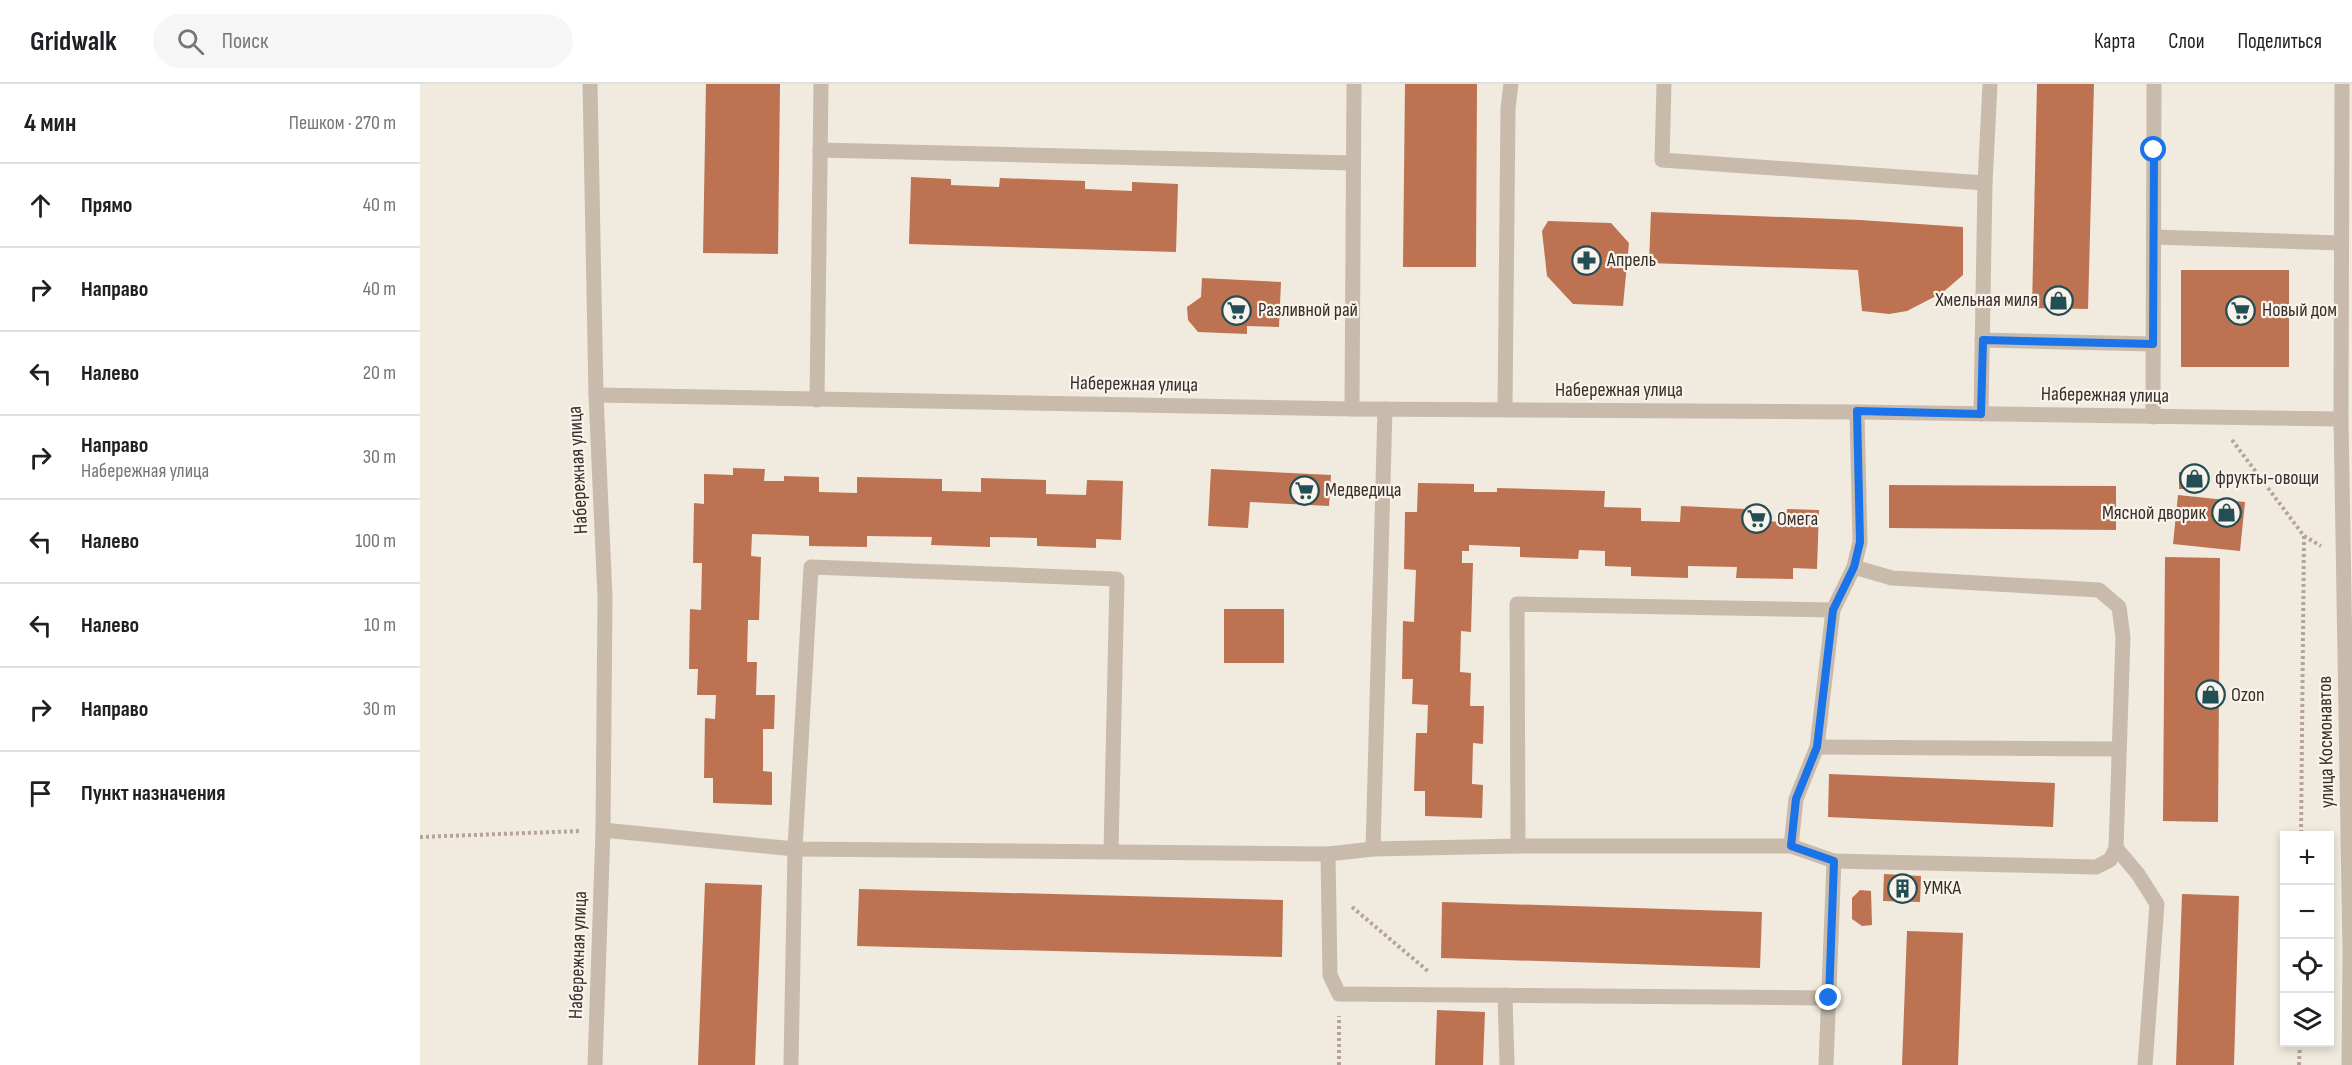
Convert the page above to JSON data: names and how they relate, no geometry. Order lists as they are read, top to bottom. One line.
{"streets":{"street":["Набережная улица","улица Космонавтов"]},"crossings":[["Набережная улица","улица Космонавтов"]],"places":{"pharmacy":["Апрель"],"shop":["Хмельная миля","фрукты-овощи","Мясной дворик","Ozon"],"supermarket":["Разливной рай","Новый дом","Медведица","Омега"],"building":["УМКА"]},"page":{"header":"Gridwalk","search":"Поиск","nav":["Карта","Слои","Поделиться"],"heading":["4 мин","Пешком · 270 m"],"list":[["Прямо","40 m"],["Направо","40 m"],["Налево","20 m"],["Направо","Набережная улица","30 m"],["Налево","100 m"],["Налево","10 m"],["Направо","30 m"],"Пункт назначения"],"map_buttons":["+","−"]}}
